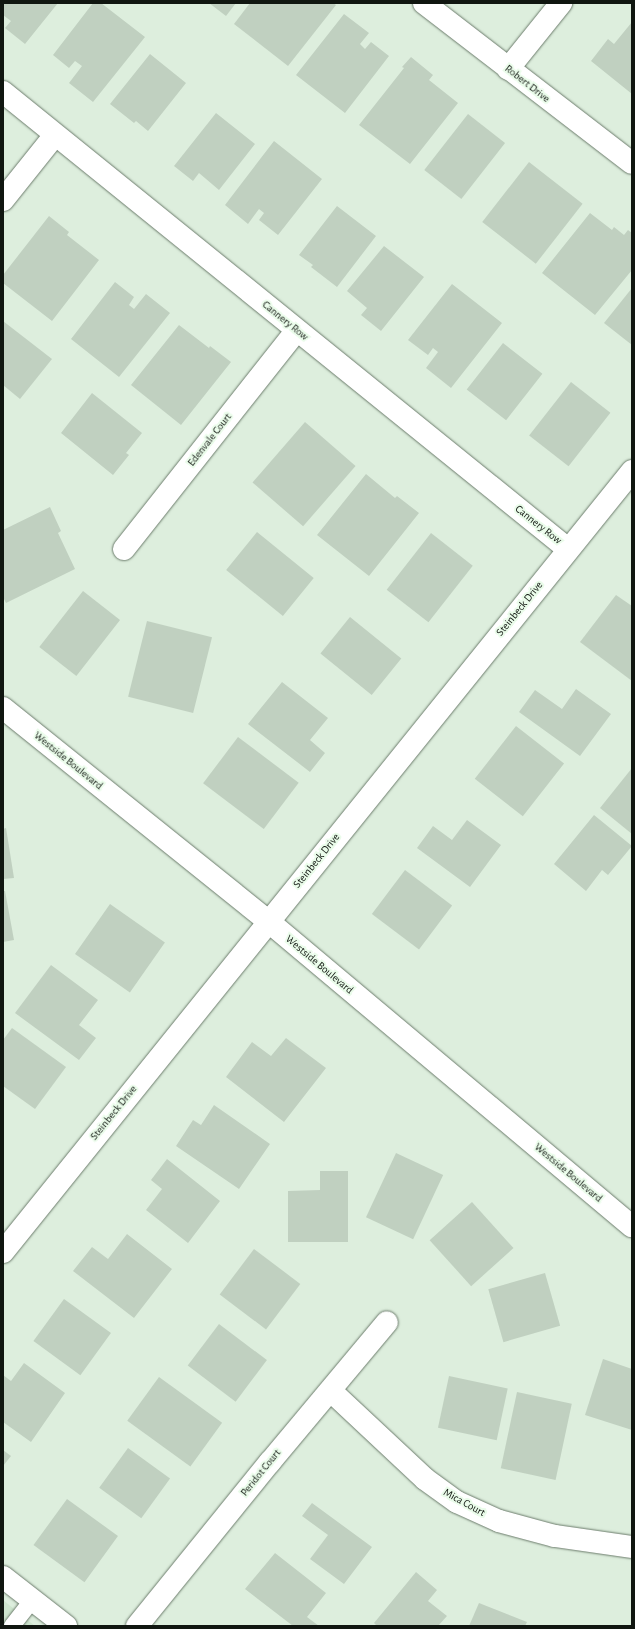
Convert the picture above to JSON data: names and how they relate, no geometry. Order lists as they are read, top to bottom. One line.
{"streets":{"street":["Robert Drive","Cannery Row","Edenvale Court","Steinbeck Drive","Westside Boulevard","Peridot Court","Mica Court"]},"crossings":[["Cannery Row","Edenvale Court"],["Cannery Row","Steinbeck Drive"],["Steinbeck Drive","Westside Boulevard"],["Peridot Court","Mica Court"]]}
